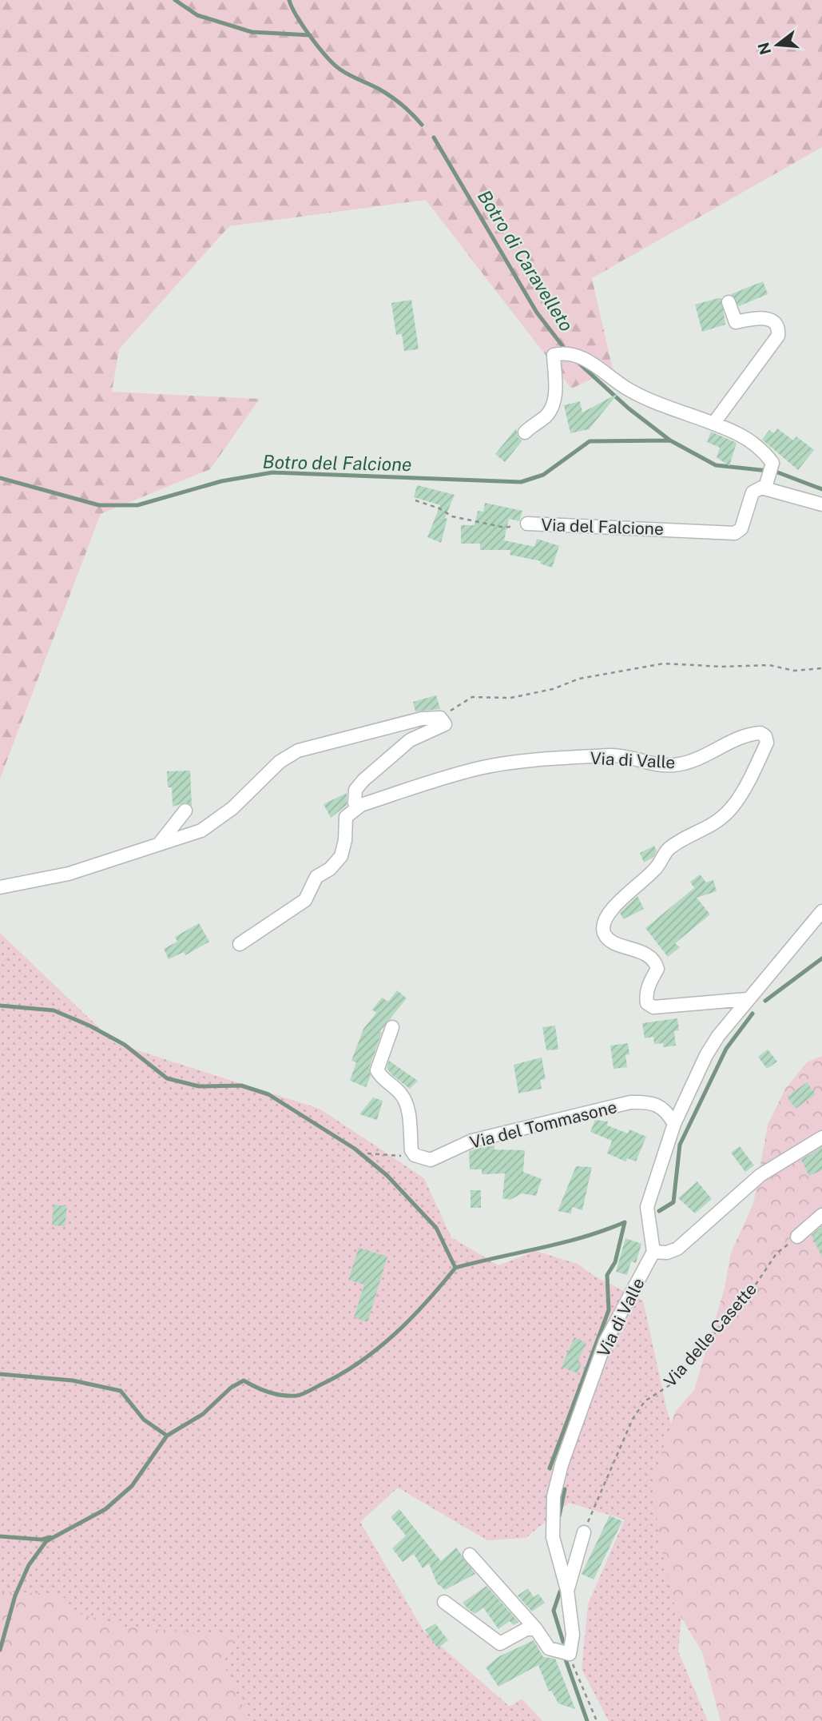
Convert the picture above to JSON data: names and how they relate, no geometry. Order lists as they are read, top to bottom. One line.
{"streets":{"street":["Via del Falcione","Via di Valle","Via del Tommasone"],"path":["Via delle Casette"]},"water":["Botro di Caravelleto","Botro del Falcione"],"north":"left"}
